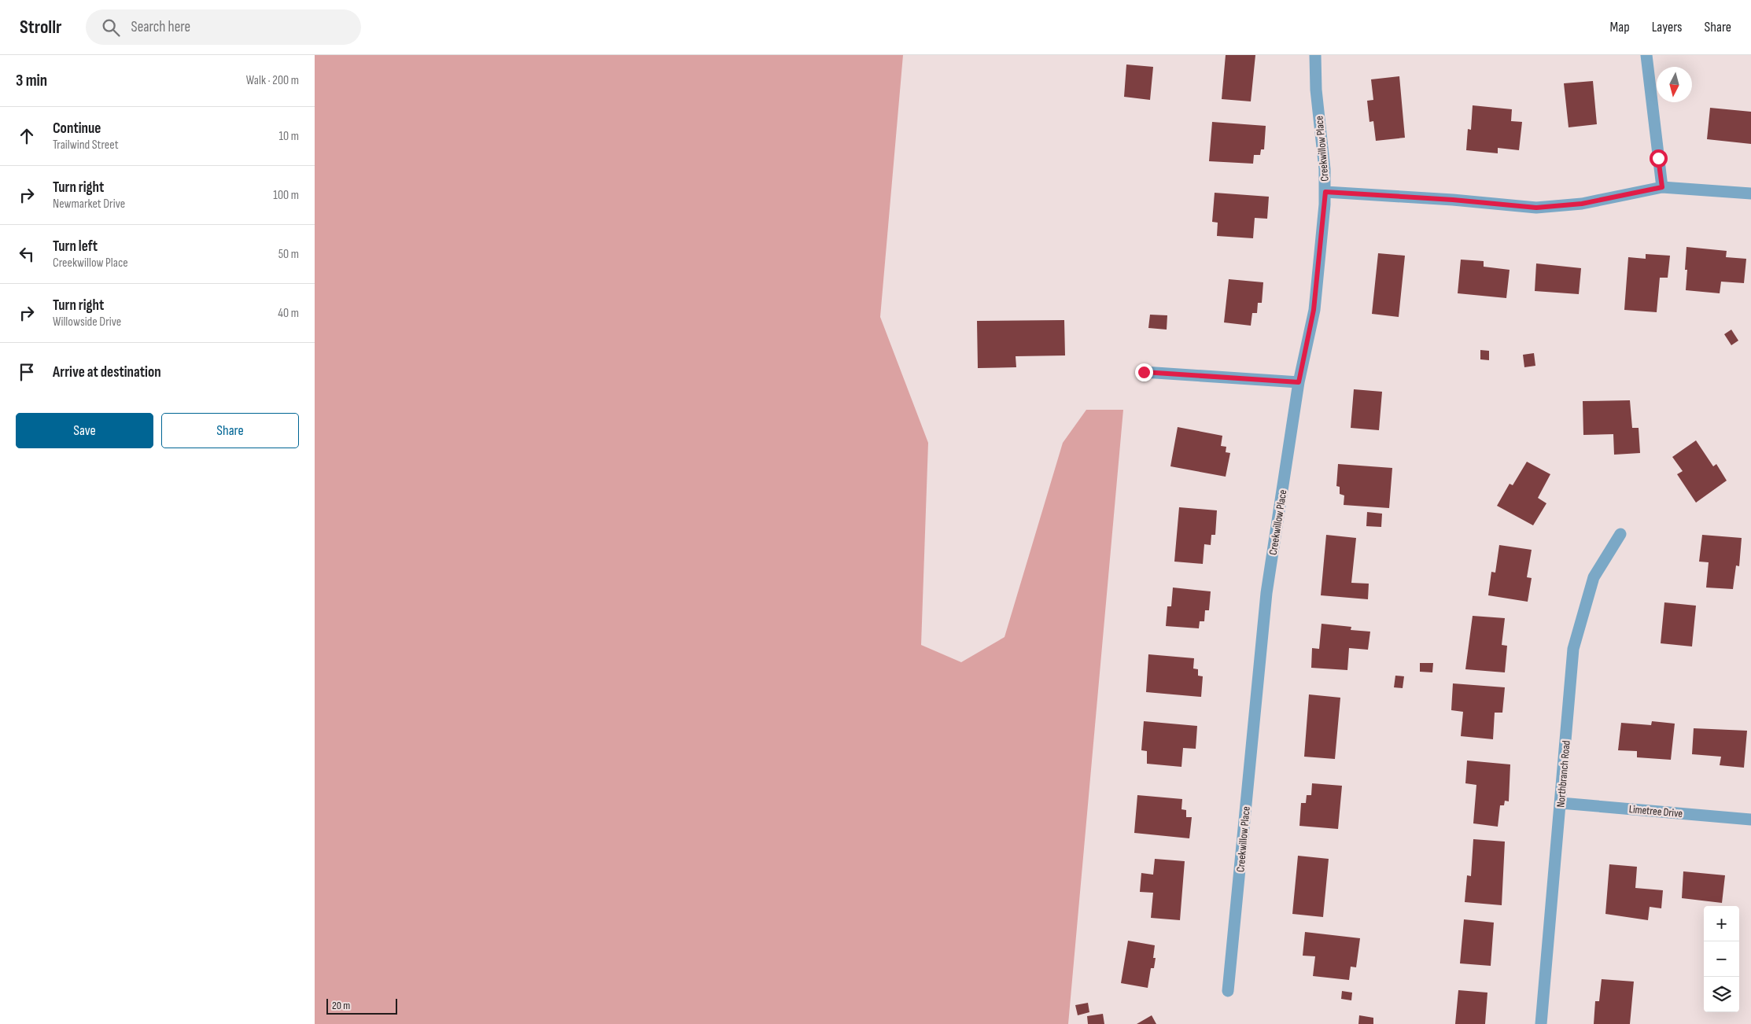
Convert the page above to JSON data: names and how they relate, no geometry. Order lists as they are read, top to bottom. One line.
{"streets":{"street":["Creekwillow Place","Northbranch Road","Limetree Drive"]},"crossings":[["Northbranch Road","Limetree Drive"]],"scale_bar":"20 m","north":"bottom","page":{"header":"Strollr","search":"Search here","nav":["Map","Layers","Share"],"heading":["3 min","Walk · 200 m"],"list":[["Continue","Trailwind Street","10 m"],["Turn right","Newmarket Drive","100 m"],["Turn left","Creekwillow Place","50 m"],["Turn right","Willowside Drive","40 m"],"Arrive at destination"],"buttons":["Save","Share"],"map_buttons":["+","−"],"scale":"20 m"}}
